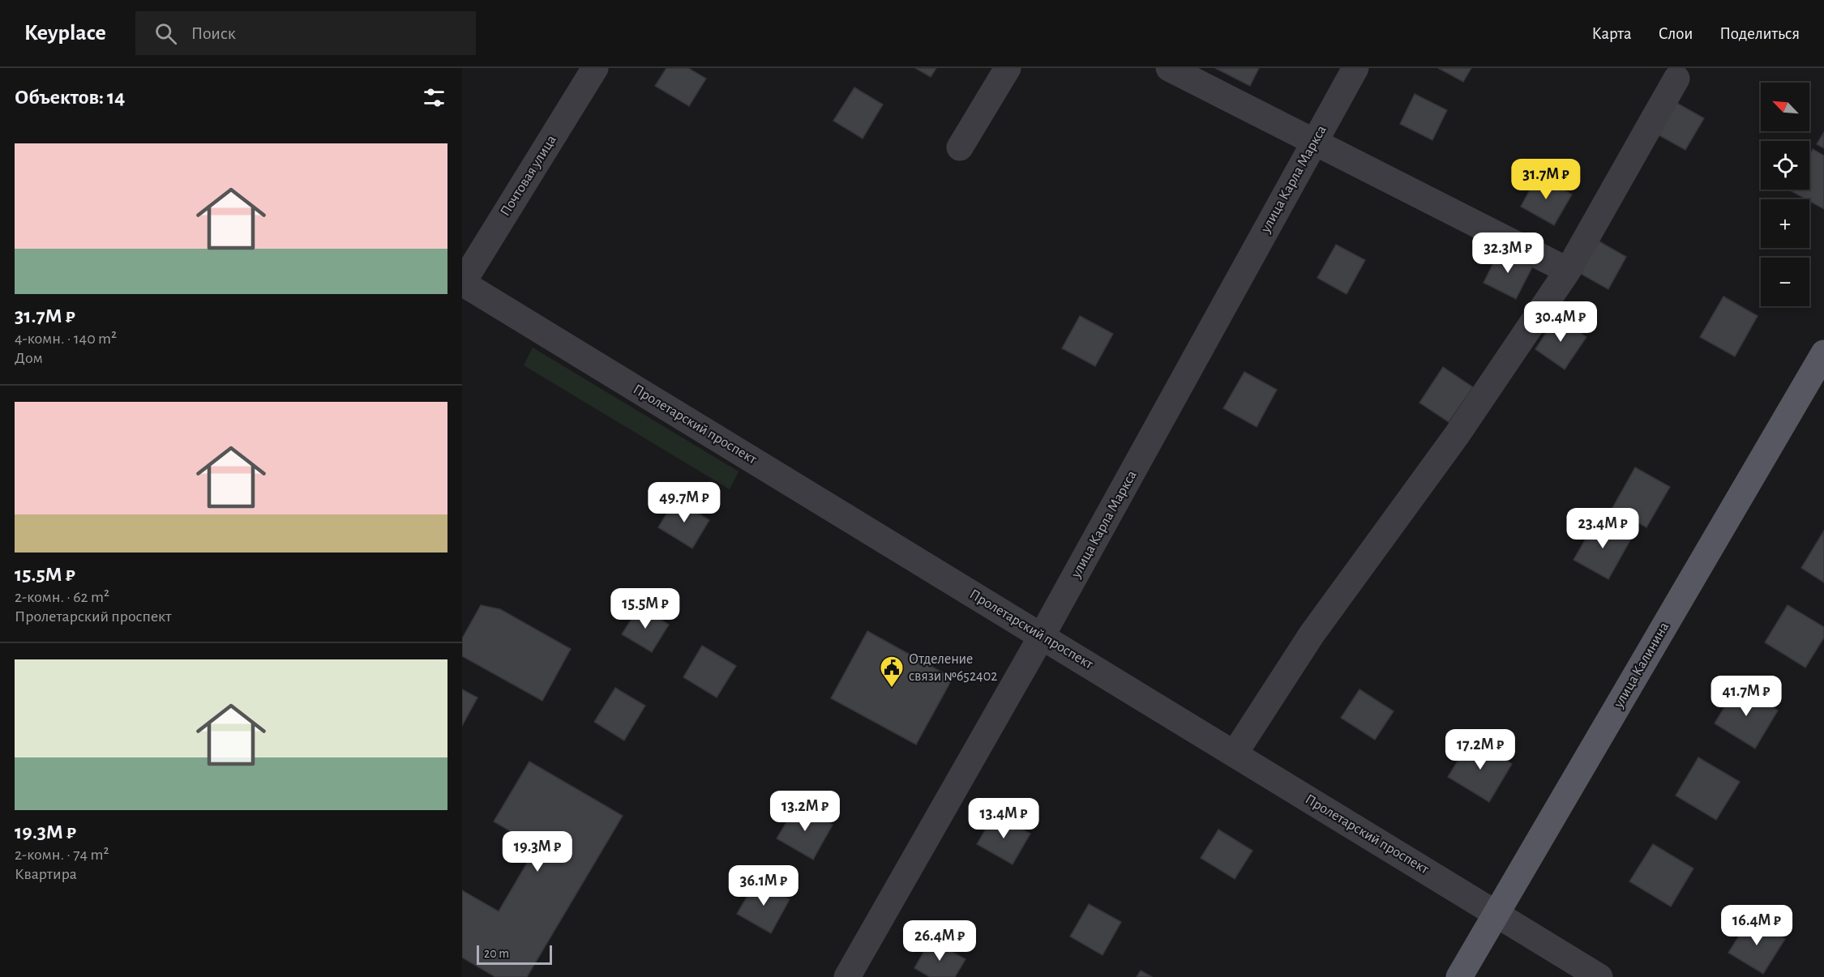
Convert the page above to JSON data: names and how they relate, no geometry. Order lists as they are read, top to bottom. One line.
{"streets":{"main road":["улица Калинина"],"street":["Почтовая улица","улица Карла Маркса","Пролетарский проспект"]},"crossings":[["Почтовая улица","Пролетарский проспект"],["улица Карла Маркса","Пролетарский проспект"],["Пролетарский проспект","улица Калинина"]],"places":{"public building":["Отделение связи №652402"]},"scale_bar":"20 m","north":"top left","page":{"header":"Keyplace","search":"Поиск","nav":["Карта","Слои","Поделиться"],"heading":"Объектов: 14","map_buttons":["+","−"],"list":[{"name":"31.7M ₽","note":"4-комн. · 140 m² · Дом"},{"name":"15.5M ₽","note":"2-комн. · 62 m² · Пролетарский проспект"},{"name":"19.3M ₽","note":"2-комн. · 74 m² · Квартира"}],"price":["31.7M ₽","32.3M ₽","30.4M ₽","49.7M ₽","23.4M ₽","15.5M ₽","41.7M ₽","17.2M ₽","13.2M ₽","13.4M ₽","19.3M ₽","36.1M ₽","16.4M ₽","26.4M ₽"],"scale":"20 m"}}
